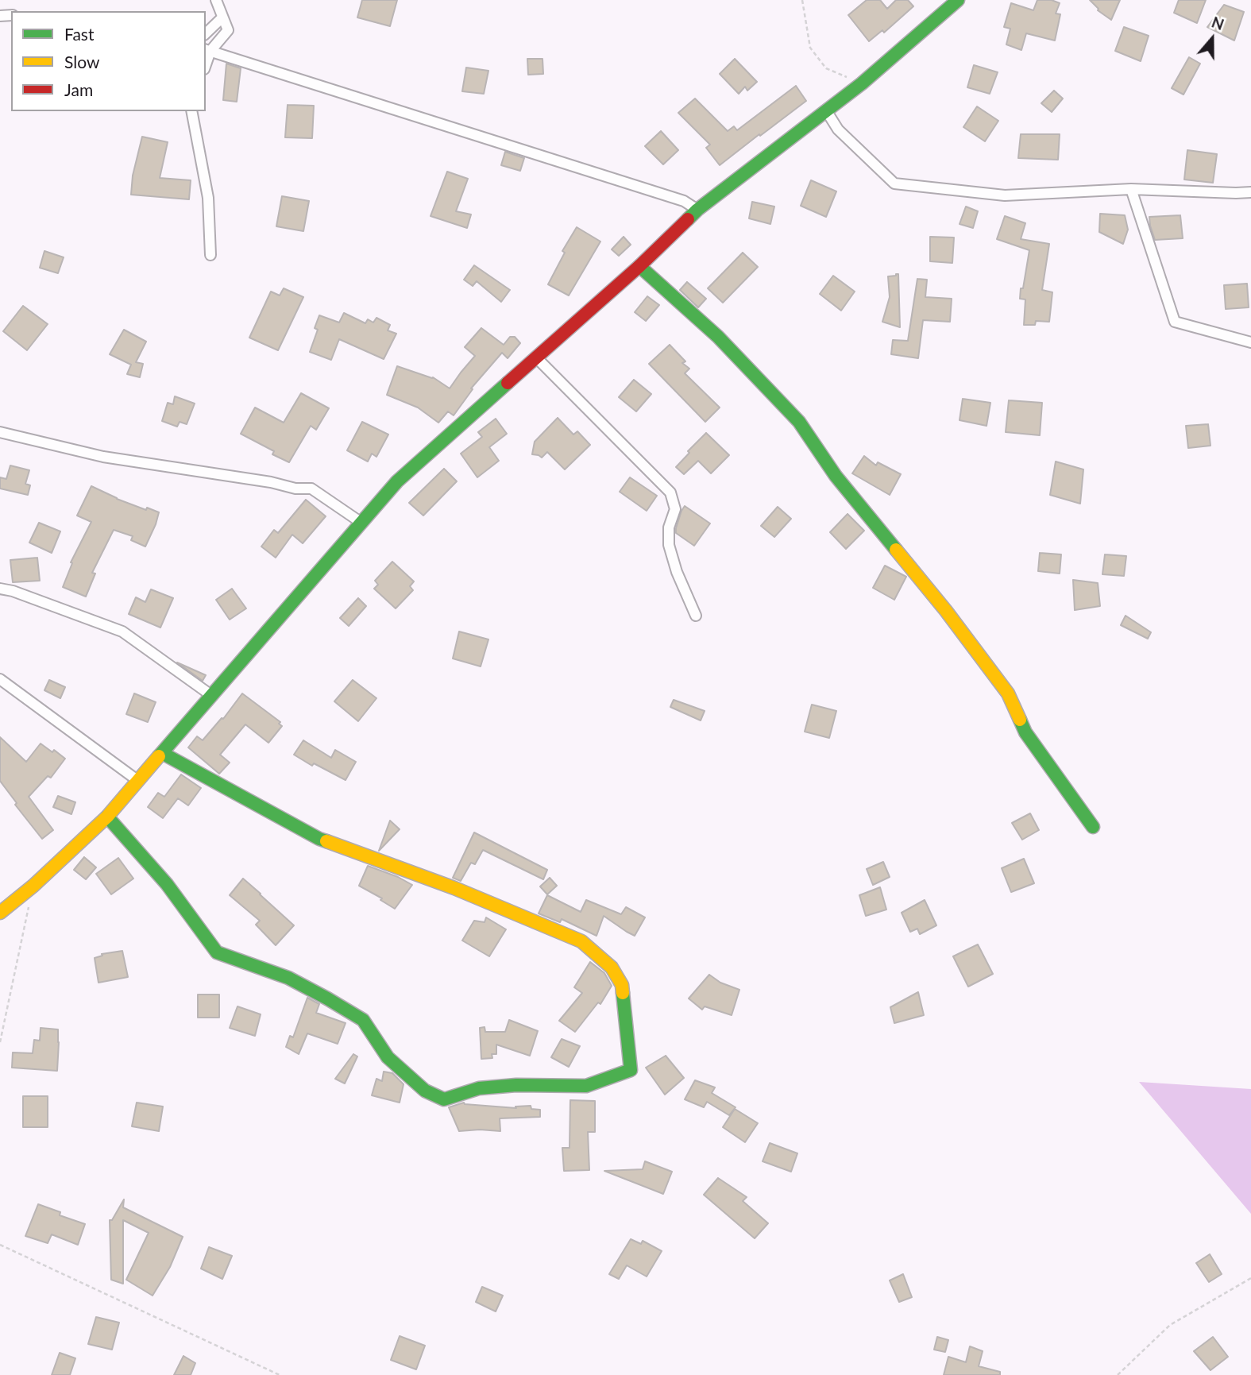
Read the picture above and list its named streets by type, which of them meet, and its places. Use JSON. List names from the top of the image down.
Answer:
{
  "legend": ["Fast", "Slow", "Jam"],
  "north": "top"
}
